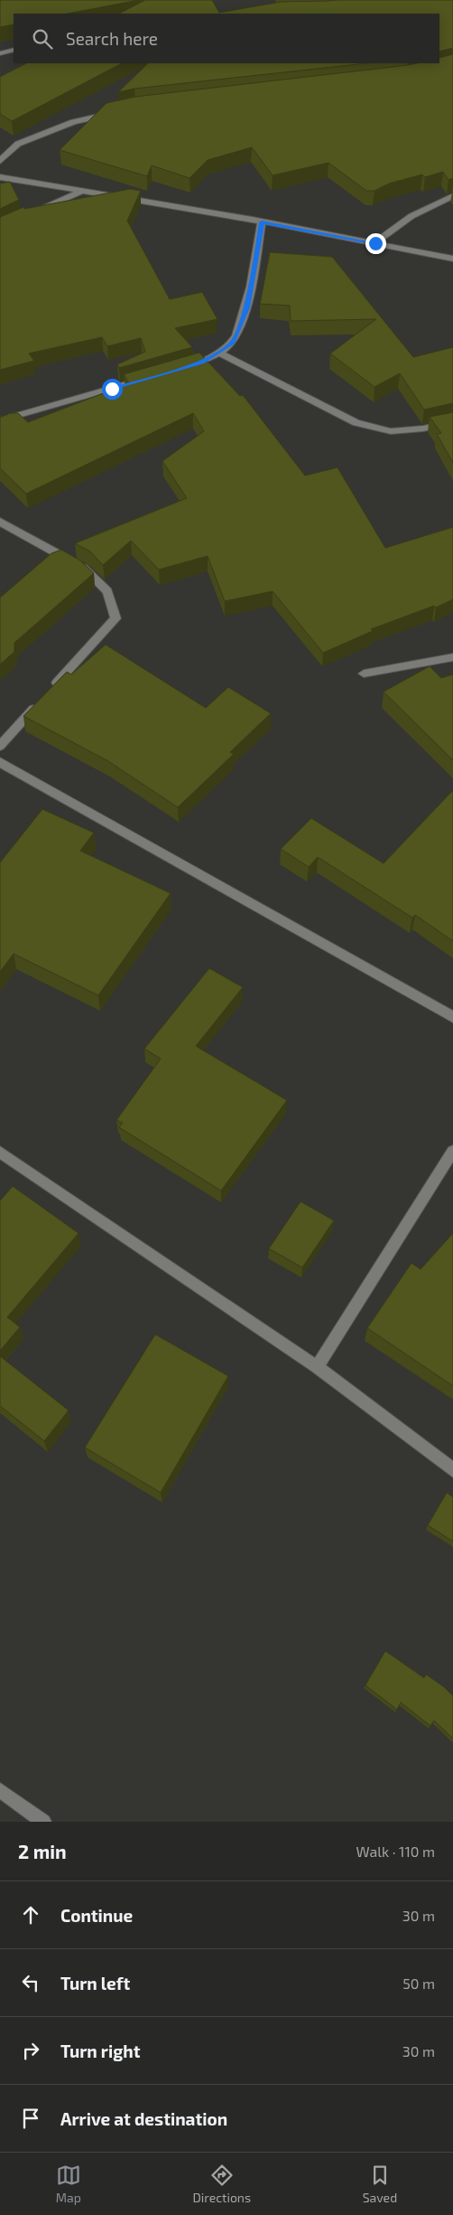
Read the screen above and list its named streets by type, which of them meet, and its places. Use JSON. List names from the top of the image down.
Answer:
{
  "page": {
    "search": "Search here",
    "heading": ["2 min", "Walk · 110 m"],
    "list": [
      ["Continue", "30 m"],
      ["Turn left", "50 m"],
      ["Turn right", "30 m"],
      "Arrive at destination"
    ],
    "nav": ["Map", "Directions", "Saved"]
  }
}
